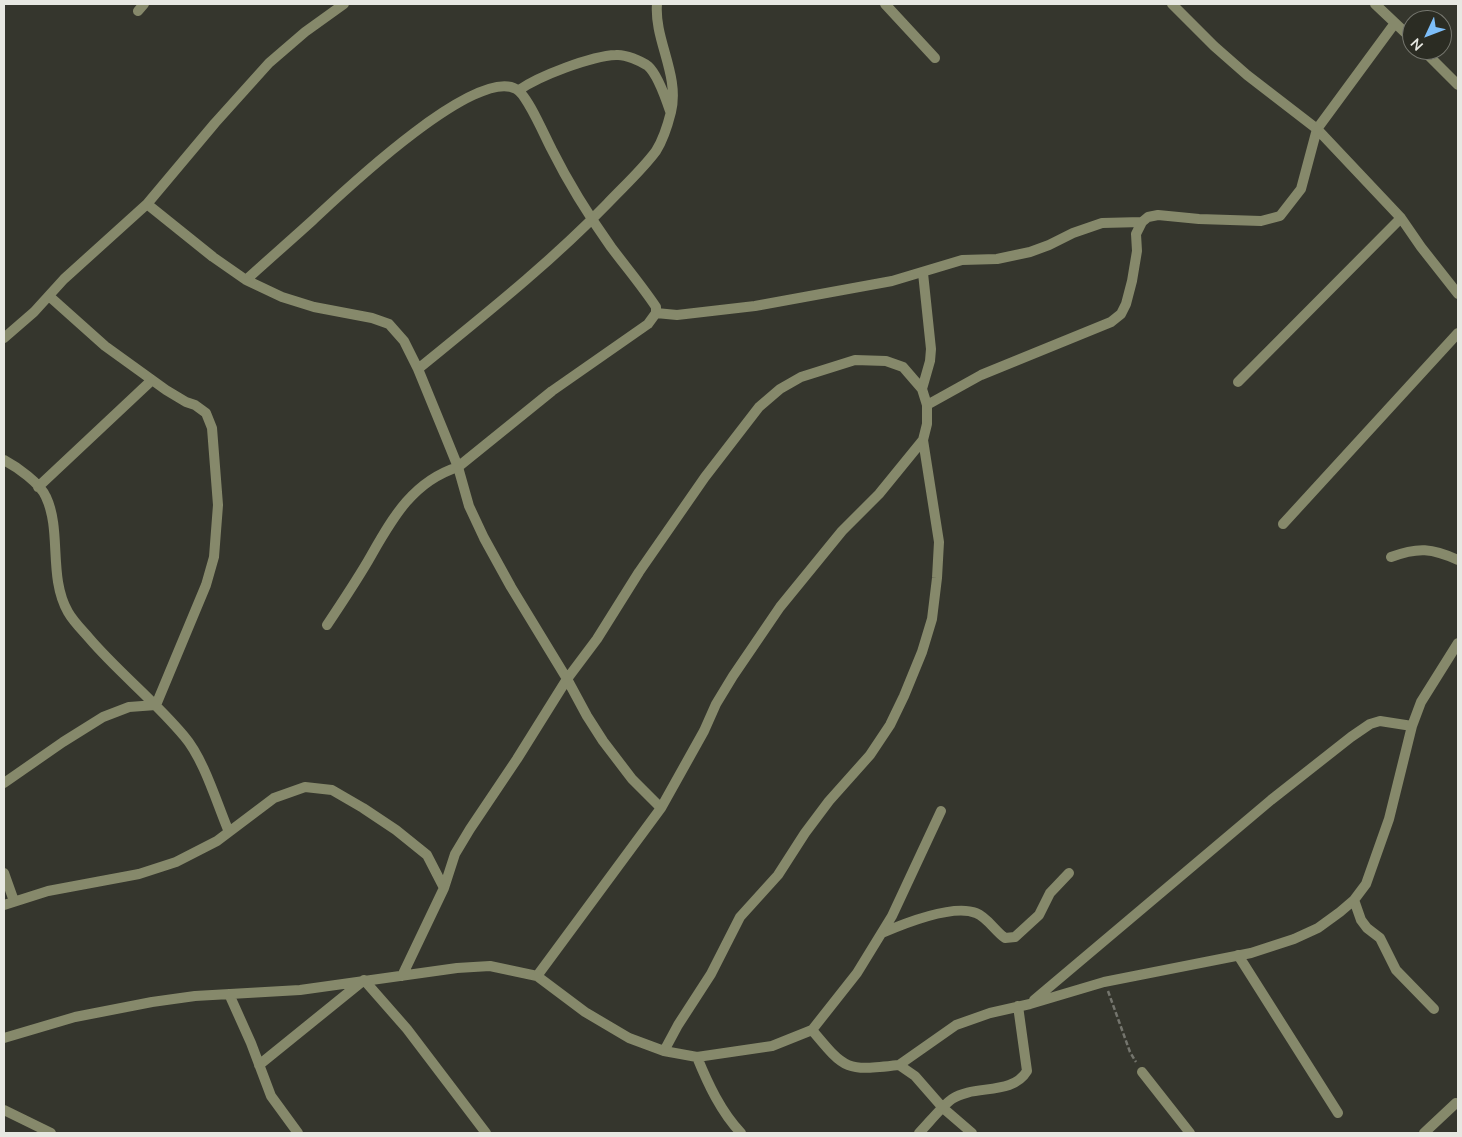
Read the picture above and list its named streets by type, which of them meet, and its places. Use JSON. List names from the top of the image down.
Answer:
{
  "north": "bottom left"
}
